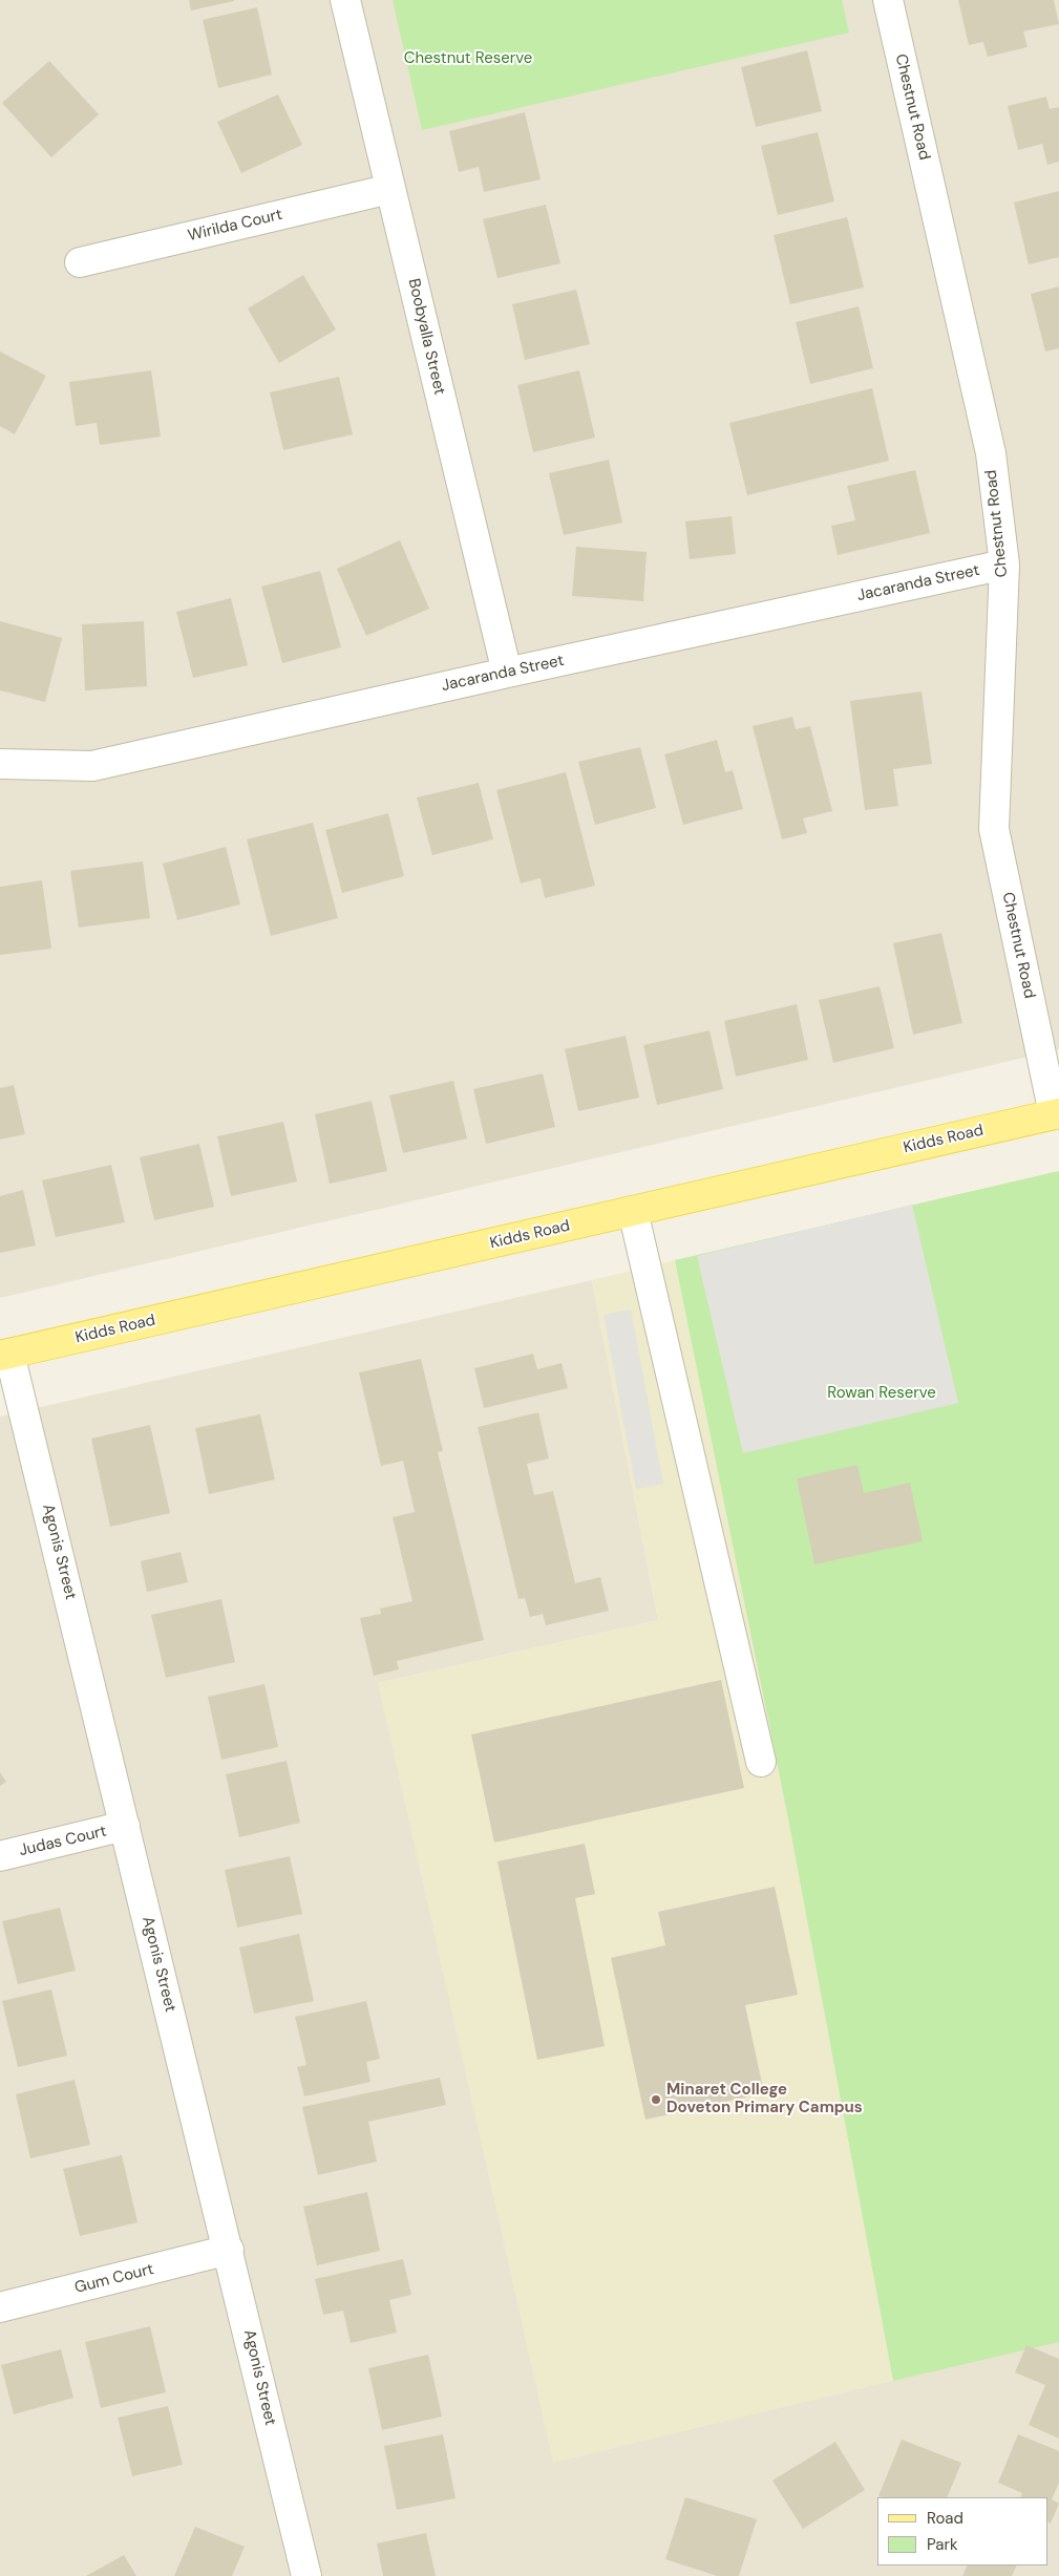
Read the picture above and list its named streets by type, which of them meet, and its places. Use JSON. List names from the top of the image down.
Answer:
{
  "streets": {
    "main road": ["Kidds Road"],
    "street": [
      "Chestnut Road",
      "Wirilda Court",
      "Boobyalla Street",
      "Jacaranda Street",
      "Agonis Street",
      "Judas Court",
      "Gum Court"
    ]
  },
  "crossings": [
    ["Chestnut Road", "Jacaranda Street"],
    ["Chestnut Road", "Kidds Road"],
    ["Wirilda Court", "Boobyalla Street"],
    ["Boobyalla Street", "Jacaranda Street"],
    ["Kidds Road", "Agonis Street"],
    ["Agonis Street", "Judas Court"],
    ["Agonis Street", "Gum Court"]
  ],
  "parks": ["Chestnut Reserve", "Rowan Reserve"],
  "places": ["Minaret College Doveton Primary Campus"],
  "legend": ["Road", "Park"]
}
